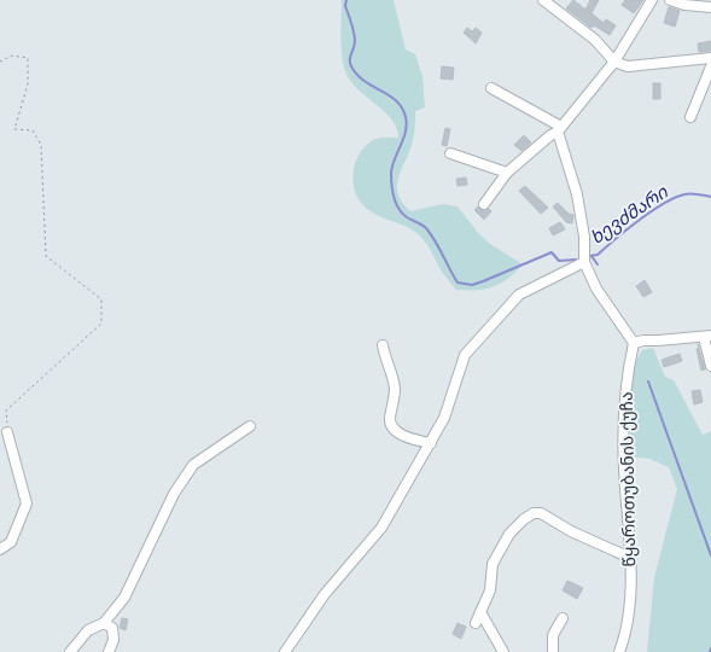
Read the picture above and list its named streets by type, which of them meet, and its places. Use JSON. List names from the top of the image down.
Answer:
{
  "streets": {
    "street": ["წყაროთუბანის ქუჩა"]
  },
  "water": ["ხევძმარი"]
}
